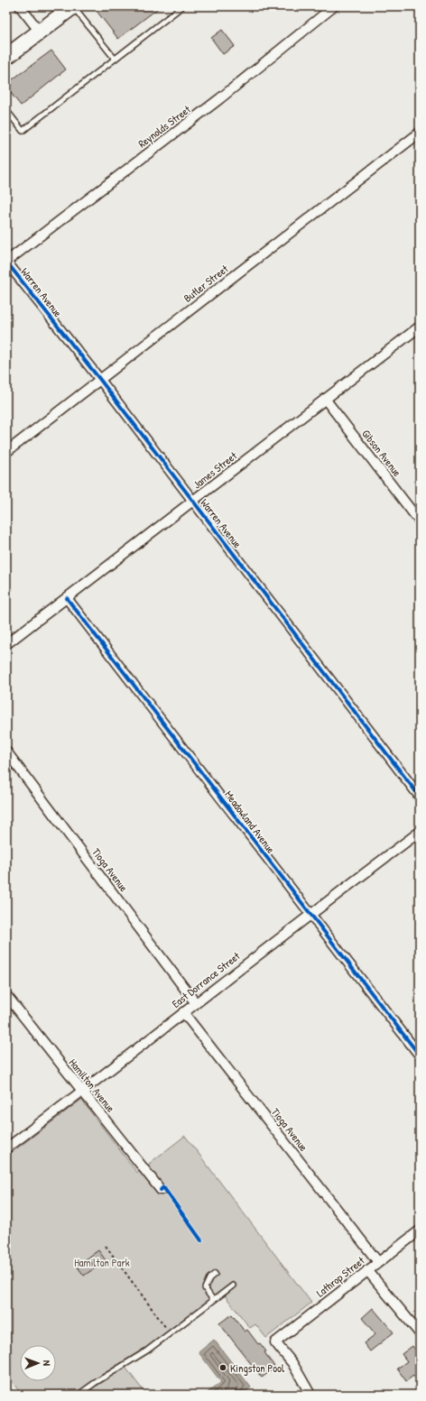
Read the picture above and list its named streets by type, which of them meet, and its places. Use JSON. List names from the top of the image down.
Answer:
{
  "streets": {
    "street": [
      "Reynolds Street",
      "Butler Street",
      "Warren Avenue",
      "Gibson Avenue",
      "James Street",
      "Meadowland Avenue",
      "Tioga Avenue",
      "East Dorrance Street",
      "Hamilton Avenue",
      "Lathrop Street"
    ]
  },
  "crossings": [
    ["Reynolds Street", "Warren Avenue"],
    ["Butler Street", "Warren Avenue"],
    ["Warren Avenue", "James Street"],
    ["Gibson Avenue", "James Street"],
    ["James Street", "Meadowland Avenue"],
    ["Meadowland Avenue", "East Dorrance Street"],
    ["Tioga Avenue", "East Dorrance Street"],
    ["Tioga Avenue", "Lathrop Street"],
    ["East Dorrance Street", "Hamilton Avenue"]
  ],
  "parks": ["Hamilton Park"],
  "places": ["Kingston Pool"],
  "north": "right"
}
